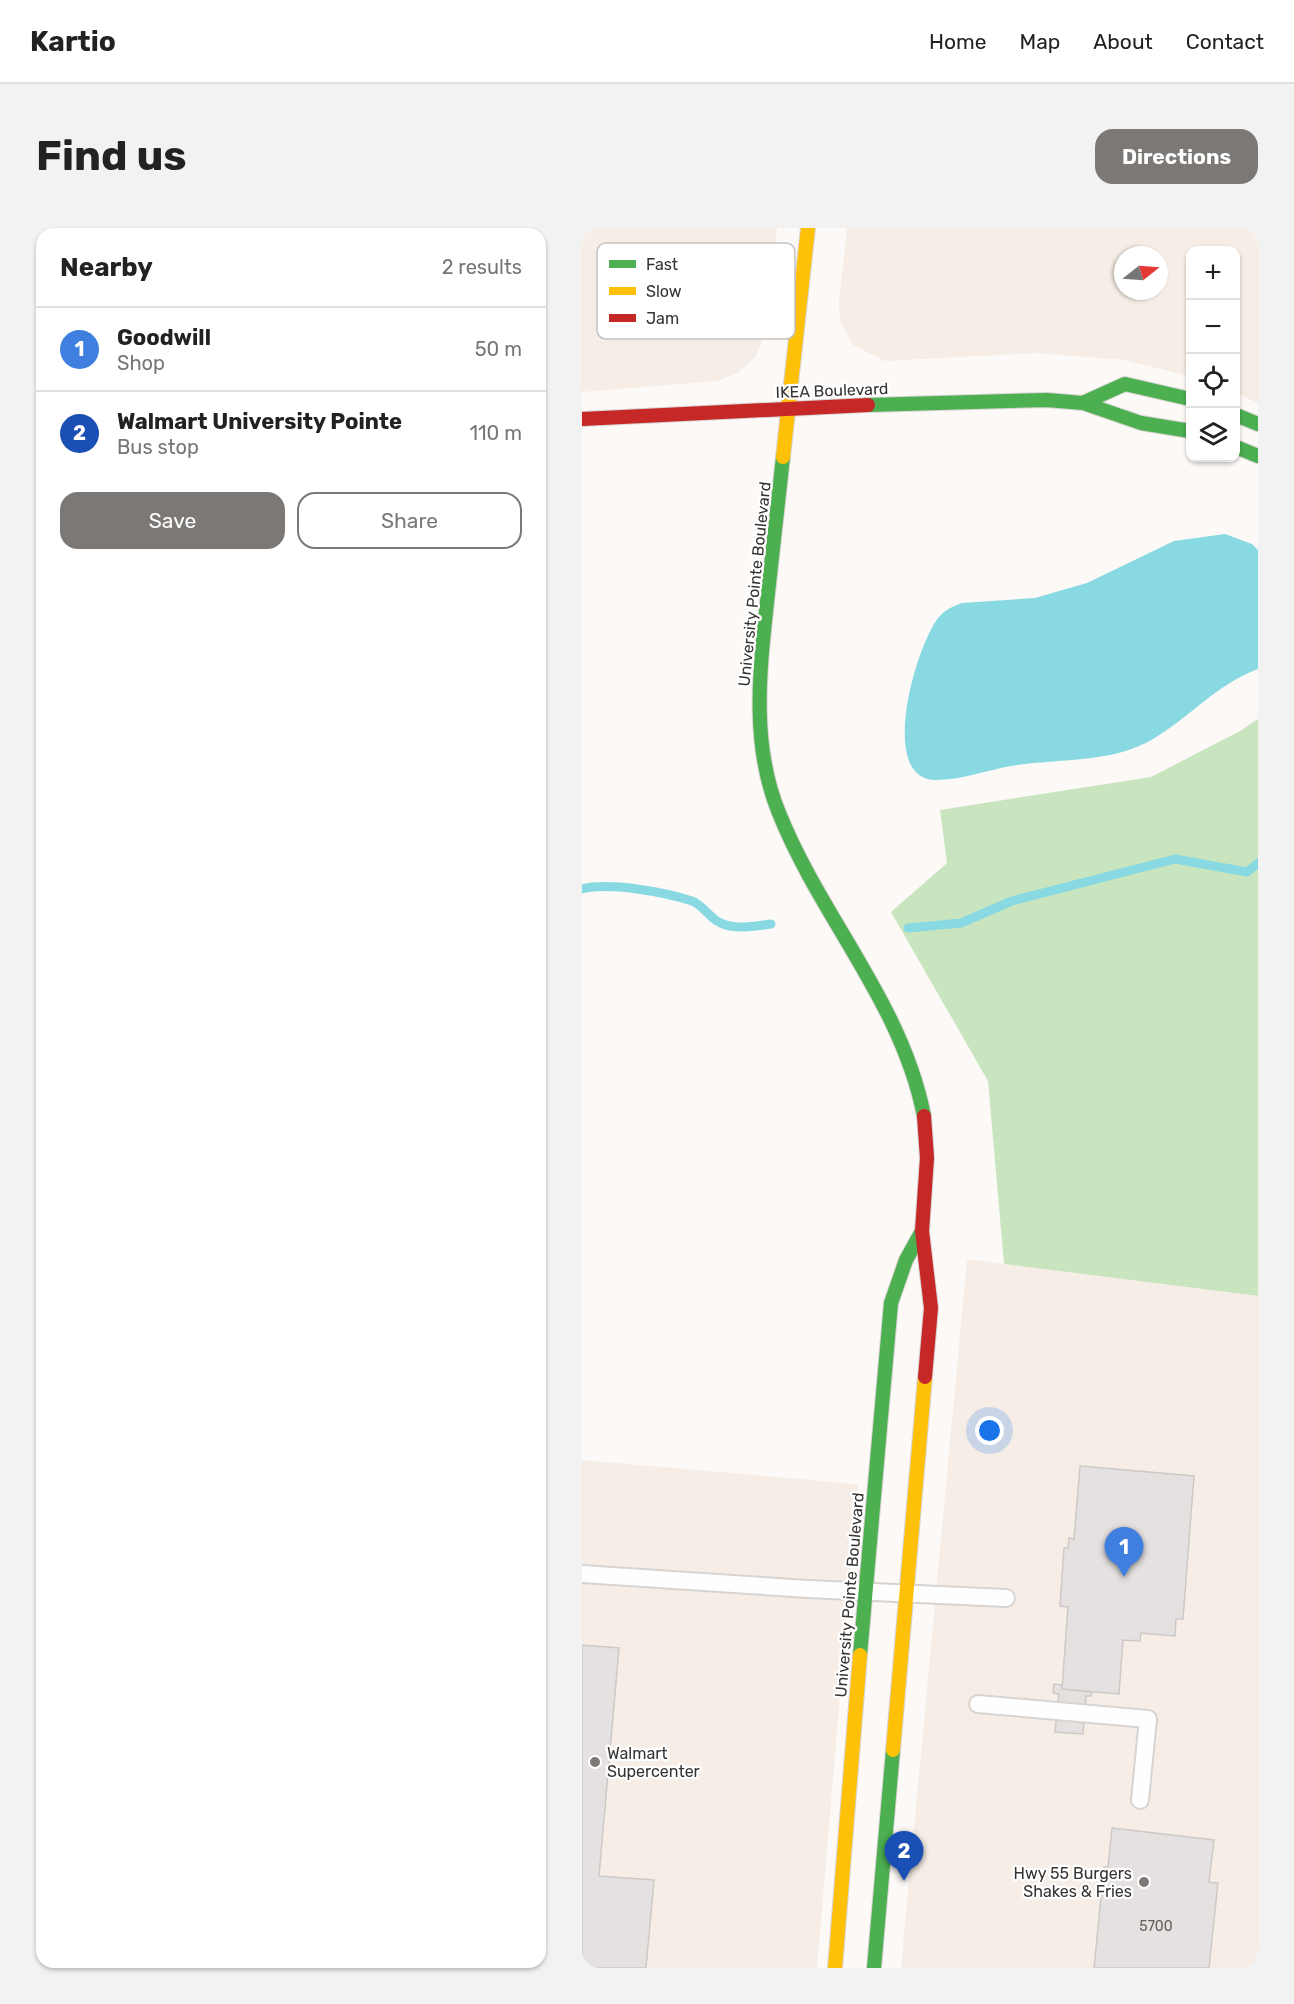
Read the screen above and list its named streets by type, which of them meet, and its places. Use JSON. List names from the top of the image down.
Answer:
{
  "streets": {
    "street": ["IKEA Boulevard", "University Pointe Boulevard"]
  },
  "crossings": [
    ["IKEA Boulevard", "University Pointe Boulevard"]
  ],
  "places": ["Walmart Supercenter", "Hwy 55 Burgers Shakes & Fries"],
  "house_numbers": ["5700"],
  "legend": ["Fast", "Slow", "Jam"],
  "north": "right",
  "page": {
    "header": "Kartio",
    "nav": [
      "Home",
      "Map",
      "About",
      "Contact"
    ],
    "buttons": [
      "Directions",
      ["Save", "Share"]
    ],
    "title": "Find us",
    "heading": ["Nearby", "2 results"],
    "map_buttons": ["+", "−"],
    "list": [
      {
        "mark": "1",
        "name": "Goodwill",
        "note": "Shop",
        "value": "50 m"
      },
      {
        "mark": "2",
        "name": "Walmart University Pointe",
        "note": "Bus stop",
        "value": "110 m"
      }
    ],
    "pins": ["1", "2"]
  }
}
